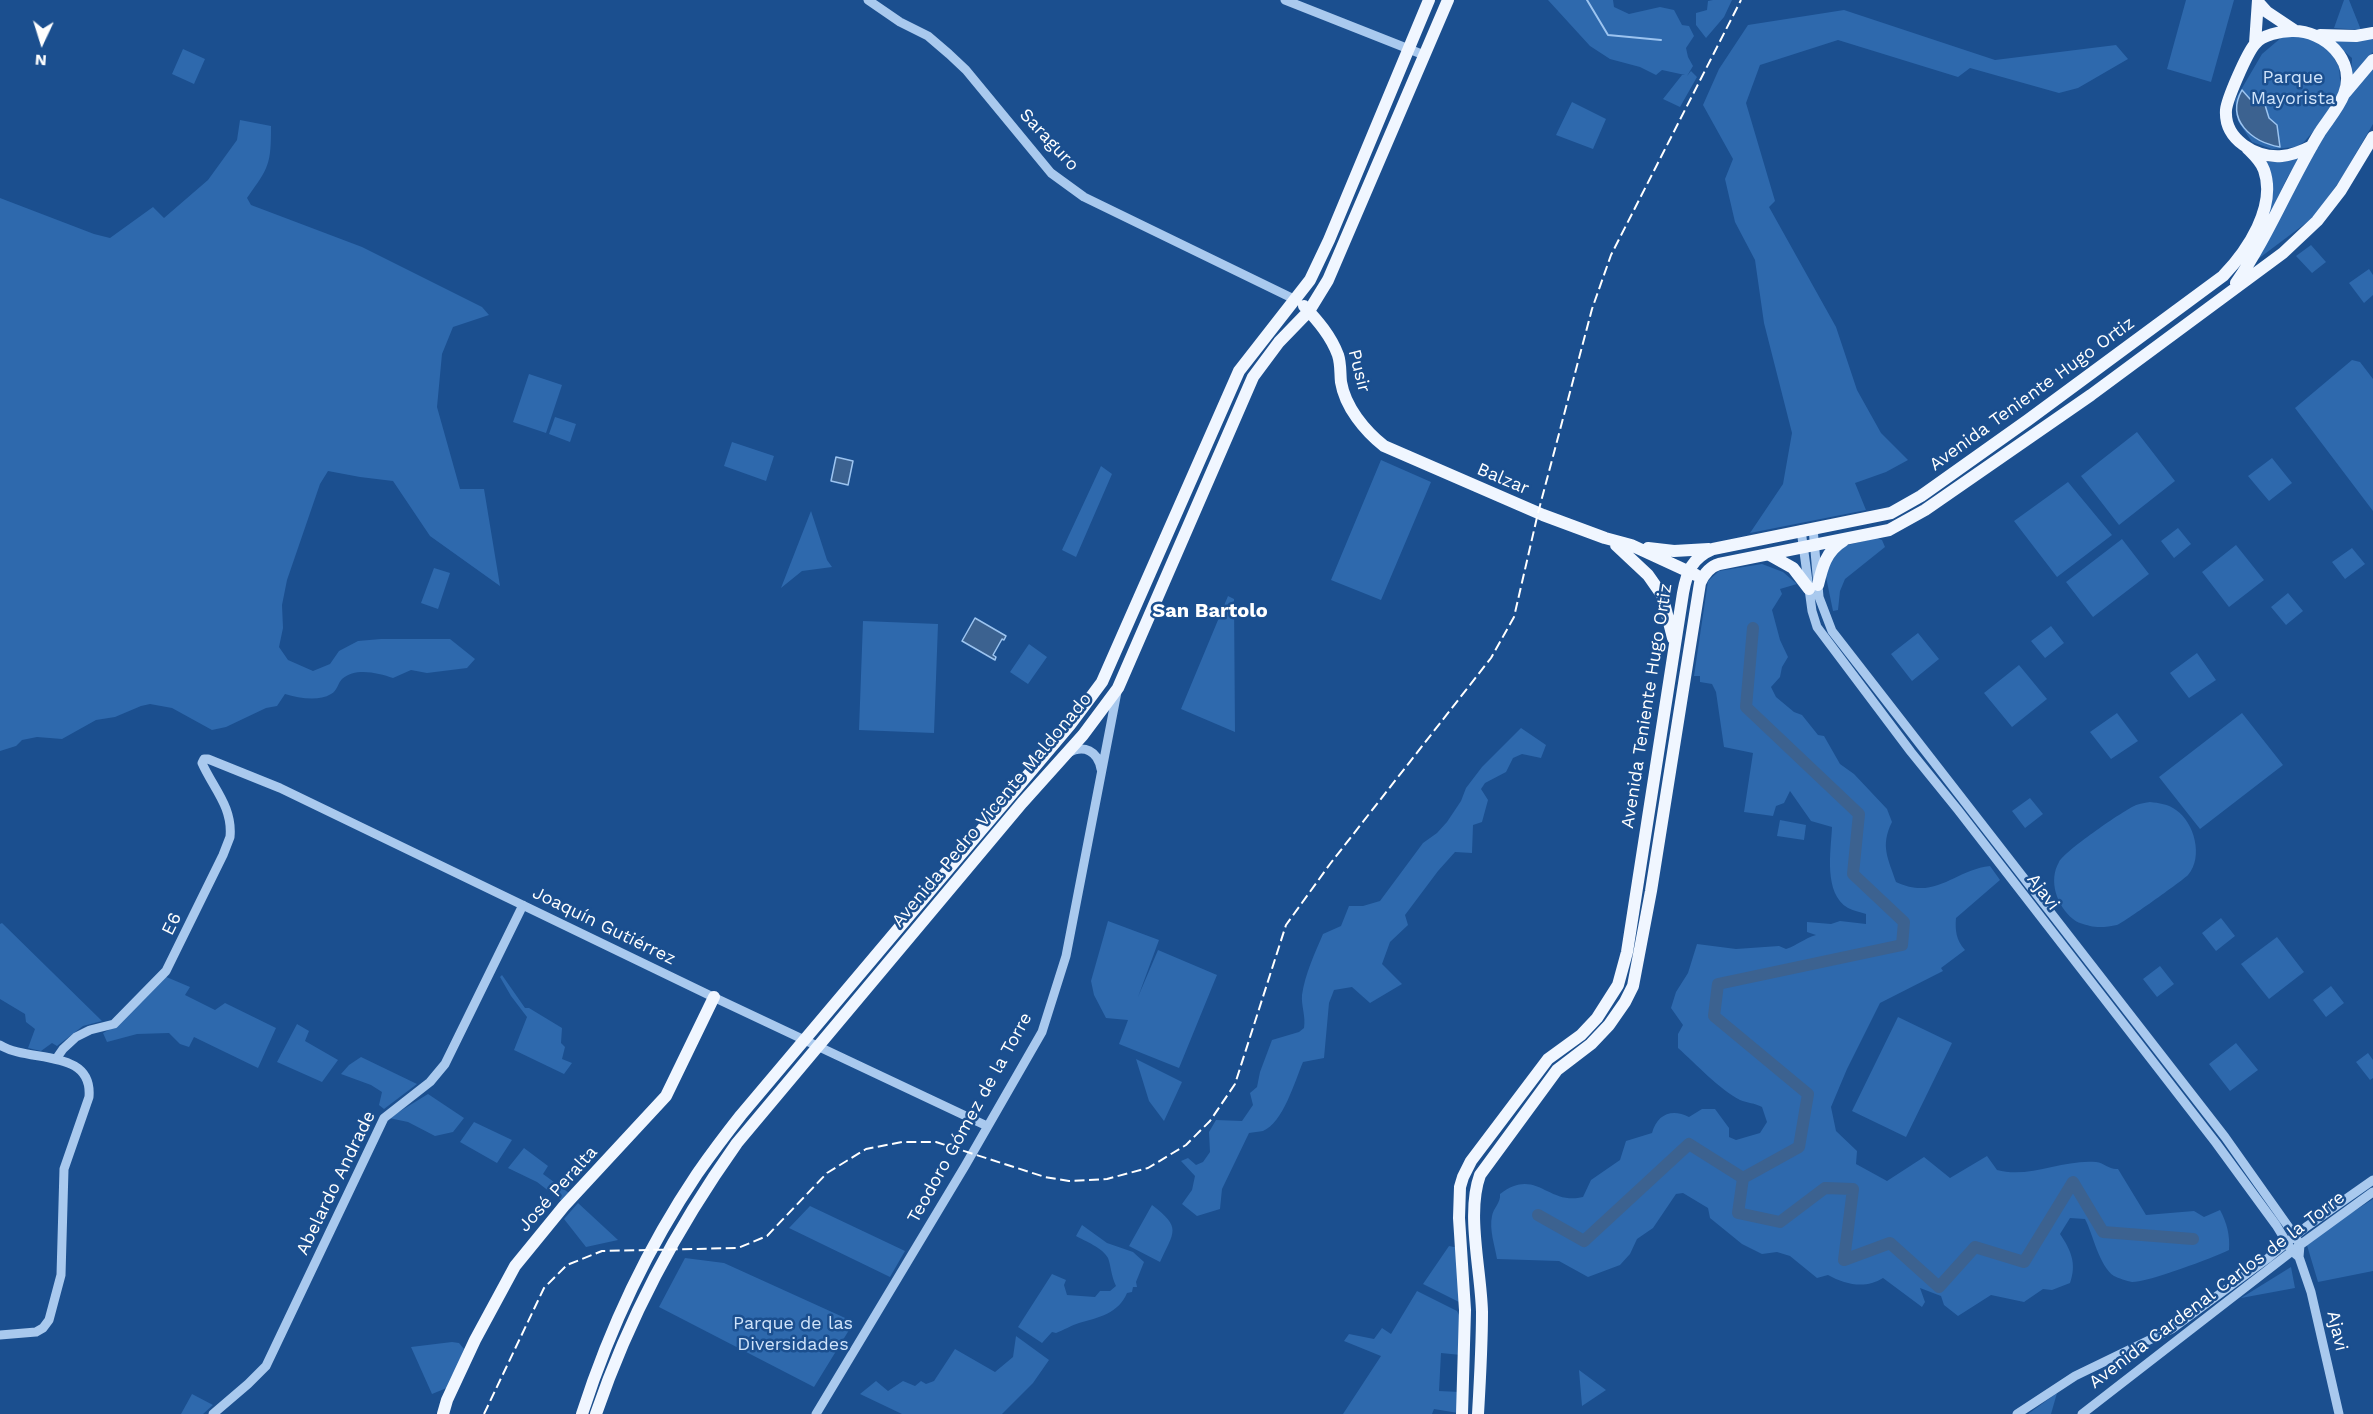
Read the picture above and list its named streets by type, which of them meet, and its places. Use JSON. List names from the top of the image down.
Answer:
{
  "streets": {
    "main road": [
      "Pusir",
      "Avenida Teniente Hugo Ortiz",
      "Balzar",
      "Avenida Pedro Vicente Maldonado",
      "José Peralta"
    ],
    "street": [
      "Saraguro",
      "Ajavi",
      "E6",
      "Joaquín Gutiérrez",
      "Teodoro Gómez de la Torre",
      "Abelardo Andrade",
      "Avenida Cardenal Carlos de la Torre"
    ]
  },
  "crossings": [
    ["Saraguro", "Pusir"],
    ["Saraguro", "Avenida Pedro Vicente Maldonado"],
    ["Pusir", "Balzar"],
    ["Pusir", "Avenida Pedro Vicente Maldonado"],
    ["Avenida Teniente Hugo Ortiz", "Balzar"],
    ["Avenida Teniente Hugo Ortiz", "Ajavi"],
    ["Avenida Pedro Vicente Maldonado", "Joaquín Gutiérrez"],
    ["Avenida Pedro Vicente Maldonado", "Teodoro Gómez de la Torre"],
    ["Ajavi", "Avenida Cardenal Carlos de la Torre"],
    ["E6", "Joaquín Gutiérrez"],
    ["Joaquín Gutiérrez", "Teodoro Gómez de la Torre"],
    ["Joaquín Gutiérrez", "Abelardo Andrade"],
    ["Joaquín Gutiérrez", "José Peralta"]
  ],
  "districts": ["San Bartolo"],
  "parks": ["Parque Mayorista", "Parque de las Diversidades"],
  "north": "bottom"
}
